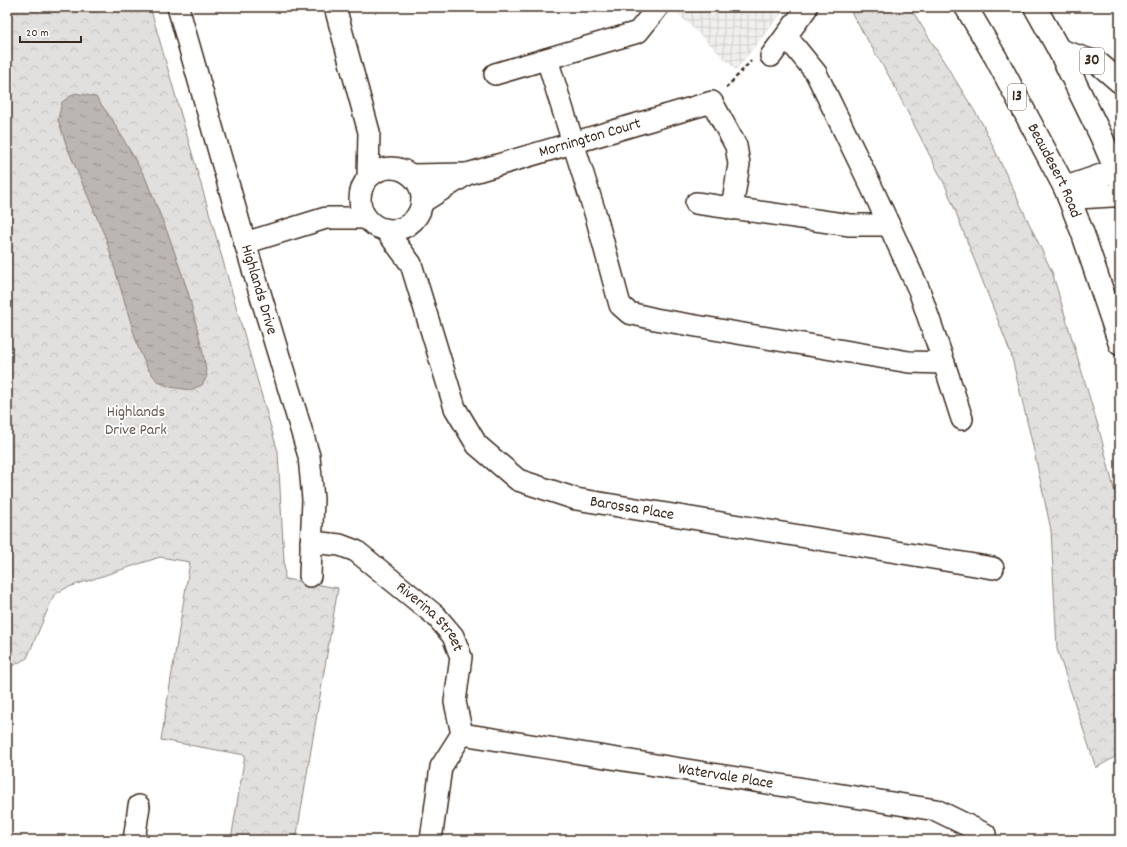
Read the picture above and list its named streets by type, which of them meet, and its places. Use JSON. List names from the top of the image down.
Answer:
{
  "streets": {
    "main road": ["30", "13", "Beaudesert Road"],
    "street": [
      "Mornington Court",
      "Highlands Drive",
      "Barossa Place",
      "Riverina Street",
      "Watervale Place"
    ]
  },
  "crossings": [
    ["Mornington Court", "Barossa Place"],
    ["Highlands Drive", "Riverina Street"],
    ["Riverina Street", "Watervale Place"]
  ],
  "parks": ["Highlands Drive Park"],
  "scale_bar": "20 m"
}
